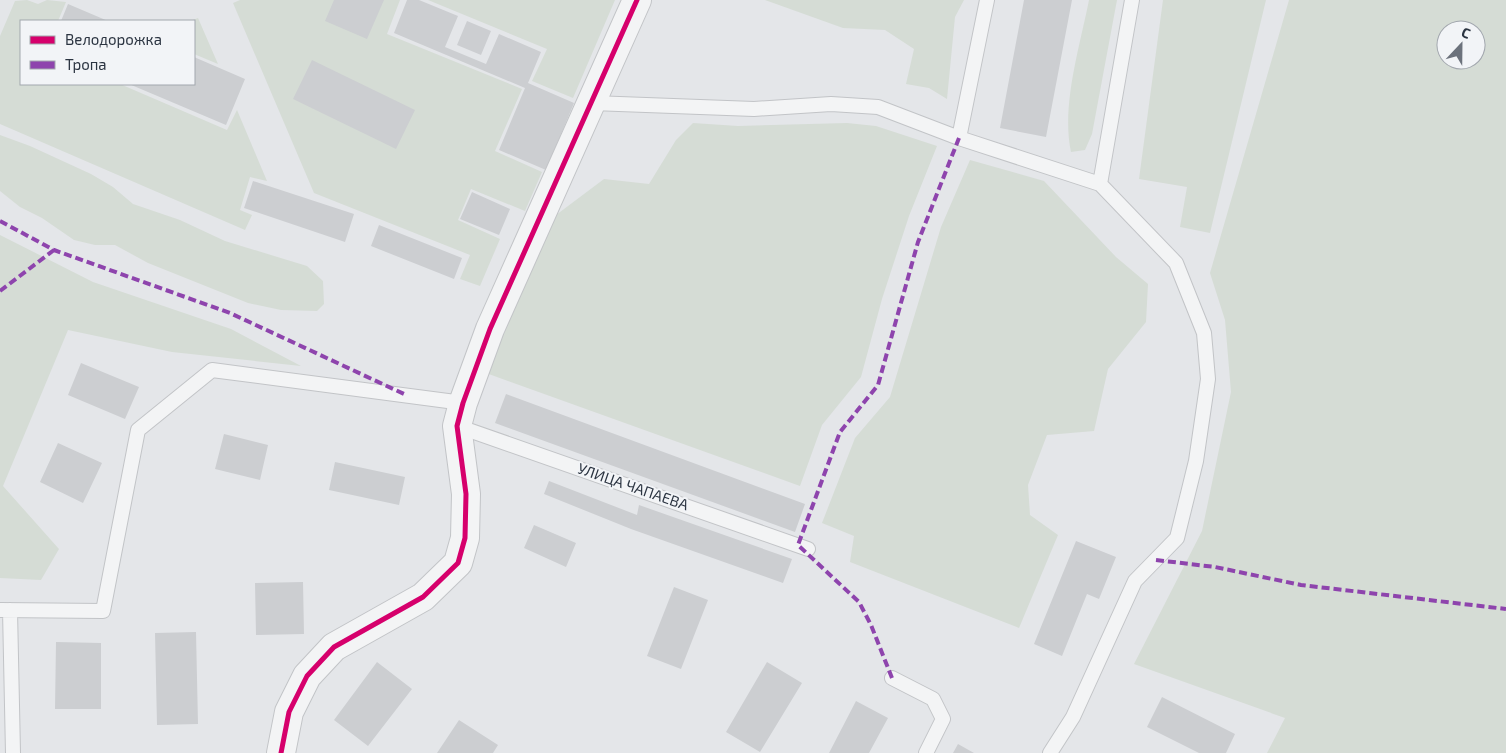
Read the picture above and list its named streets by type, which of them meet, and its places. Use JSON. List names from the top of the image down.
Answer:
{
  "streets": {
    "lane": ["УЛИЦА ЧАПАЕВА"]
  },
  "legend": ["Велодорожка", "Тропа"],
  "north": "top"
}
